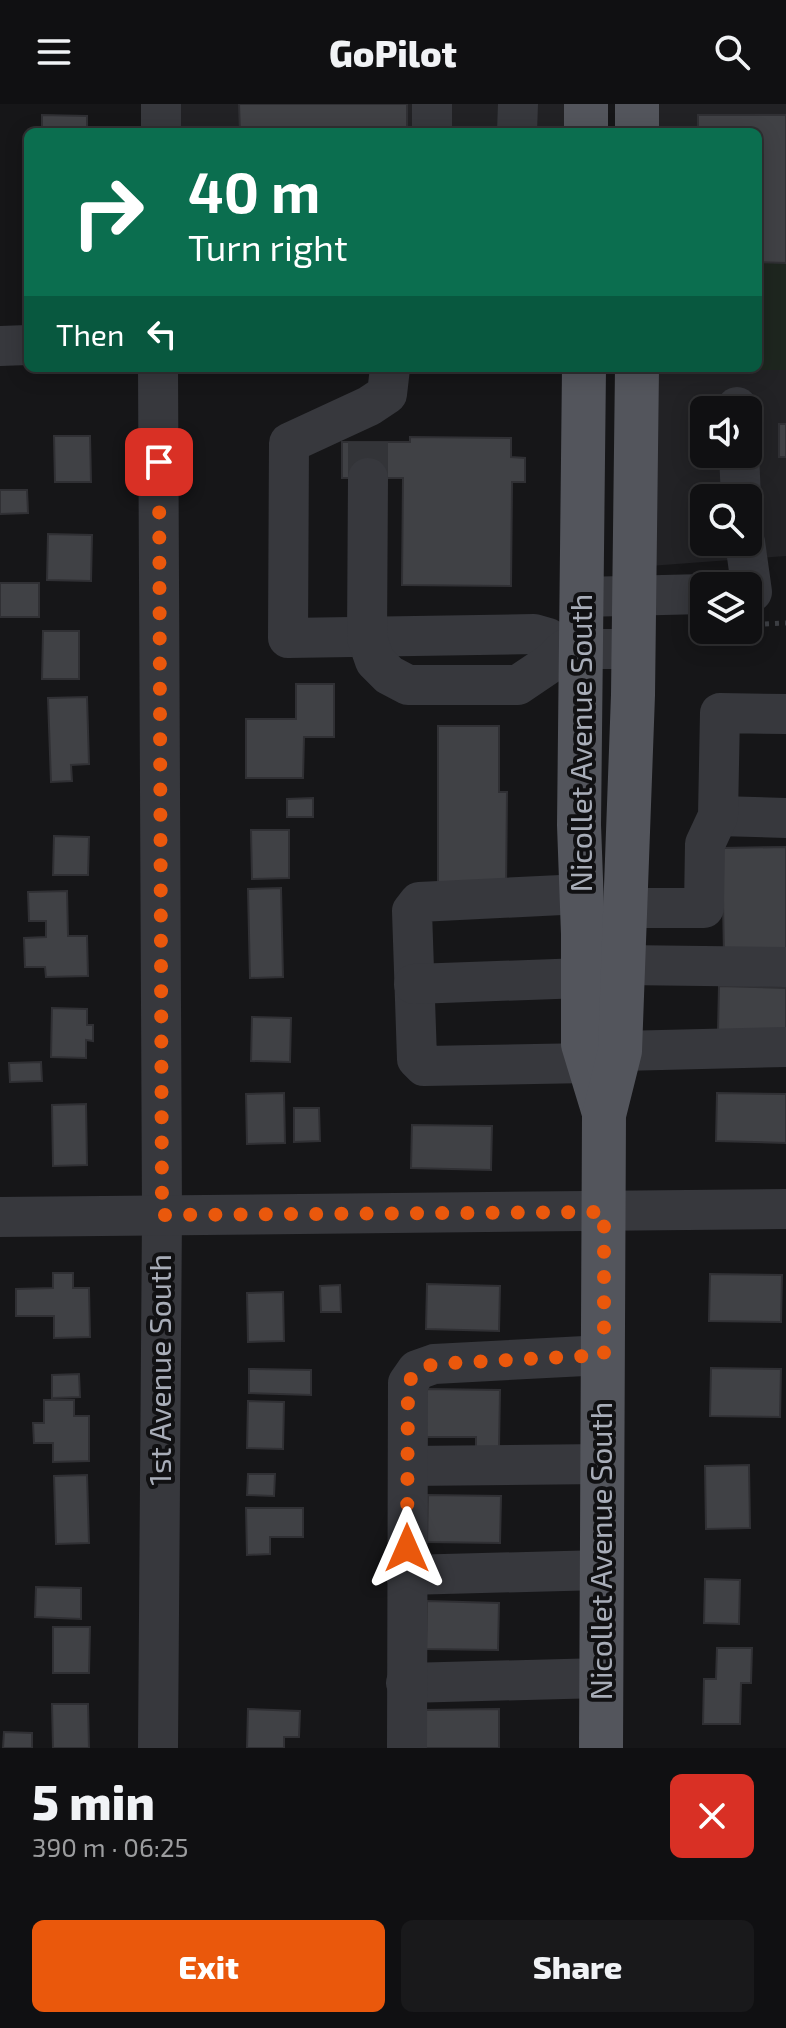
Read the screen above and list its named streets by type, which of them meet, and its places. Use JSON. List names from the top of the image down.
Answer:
{
  "streets": {
    "main road": ["Nicollet Avenue South"],
    "street": ["1st Avenue South"]
  },
  "page": {
    "header": "GoPilot",
    "turn": ["40 m", "Turn right"],
    "then": "Then",
    "heading": ["5 min", "390 m · 06:25"],
    "buttons": ["Exit", "Share"]
  }
}
